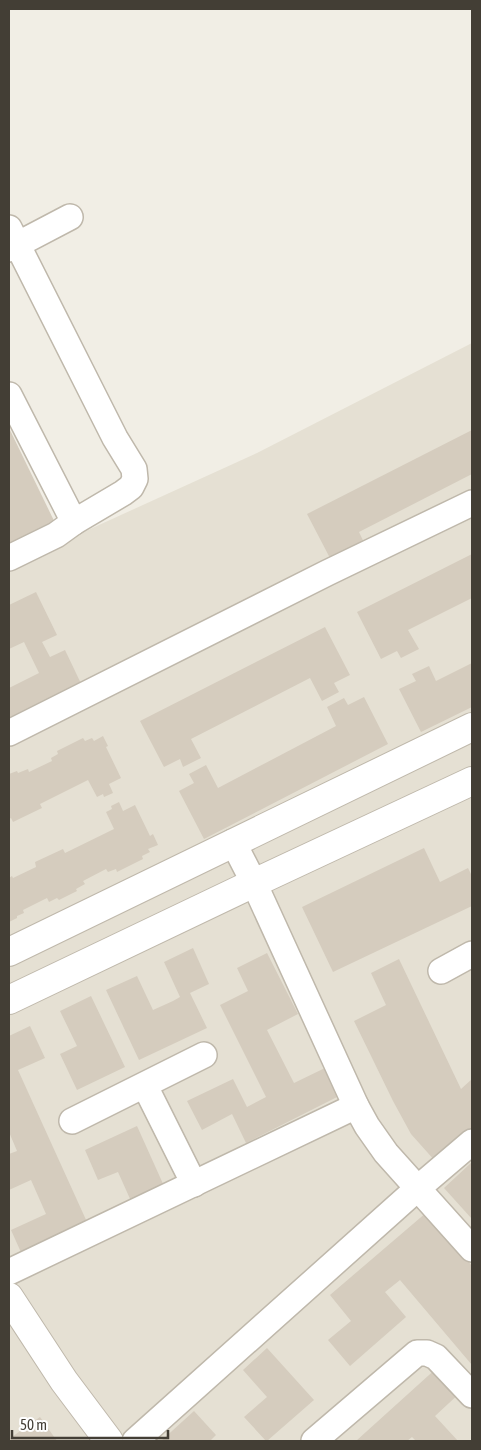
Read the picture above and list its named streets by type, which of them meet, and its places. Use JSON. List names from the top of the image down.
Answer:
{
  "scale_bar": "50 m"
}
